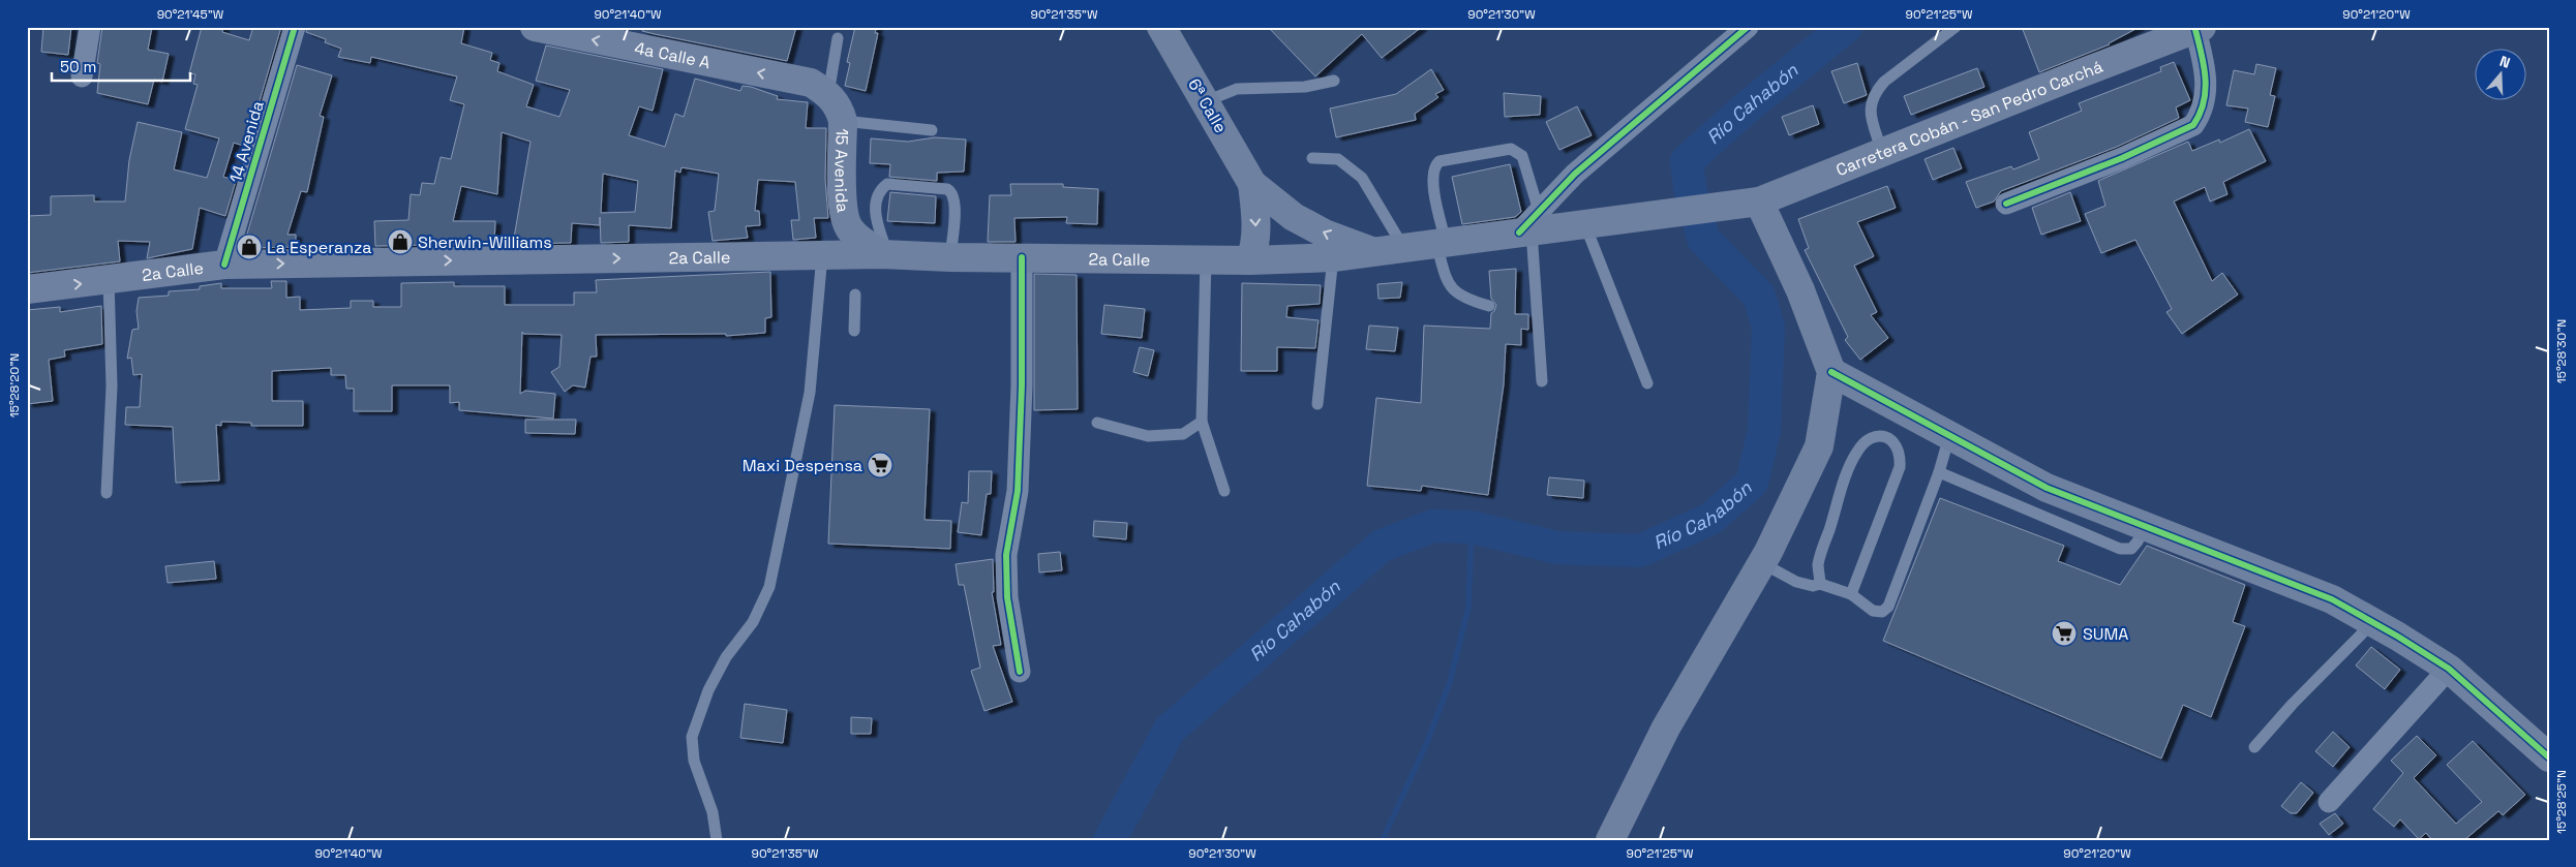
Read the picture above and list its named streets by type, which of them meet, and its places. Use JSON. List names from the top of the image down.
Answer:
{
  "streets": {
    "main road": [
      "4a Calle A",
      "6ª Calle",
      "Carretera Cobán - San Pedro Carchá",
      "15 Avenida",
      "2a Calle"
    ],
    "street": ["14 Avenida"]
  },
  "crossings": [
    ["4a Calle A", "15 Avenida"],
    ["6ª Calle", "2a Calle"],
    ["Carretera Cobán - San Pedro Carchá", "2a Calle"],
    ["14 Avenida", "2a Calle"],
    ["15 Avenida", "2a Calle"]
  ],
  "one_way": ["4a Calle A", "2a Calle"],
  "water": ["Río Cahabón"],
  "places": {
    "shop": ["Sherwin-Williams", "La Esperanza"],
    "supermarket": ["Maxi Despensa", "SUMA"]
  },
  "scale_bar": "50 m",
  "north": "top",
  "coordinates": [
    "90°21'45\"W",
    "90°21'40\"W",
    "90°21'35\"W",
    "90°21'30\"W",
    "90°21'25\"W",
    "90°21'20\"W",
    "15°28'30\"N",
    "15°28'20\"N",
    "15°28'25\"N"
  ]
}
